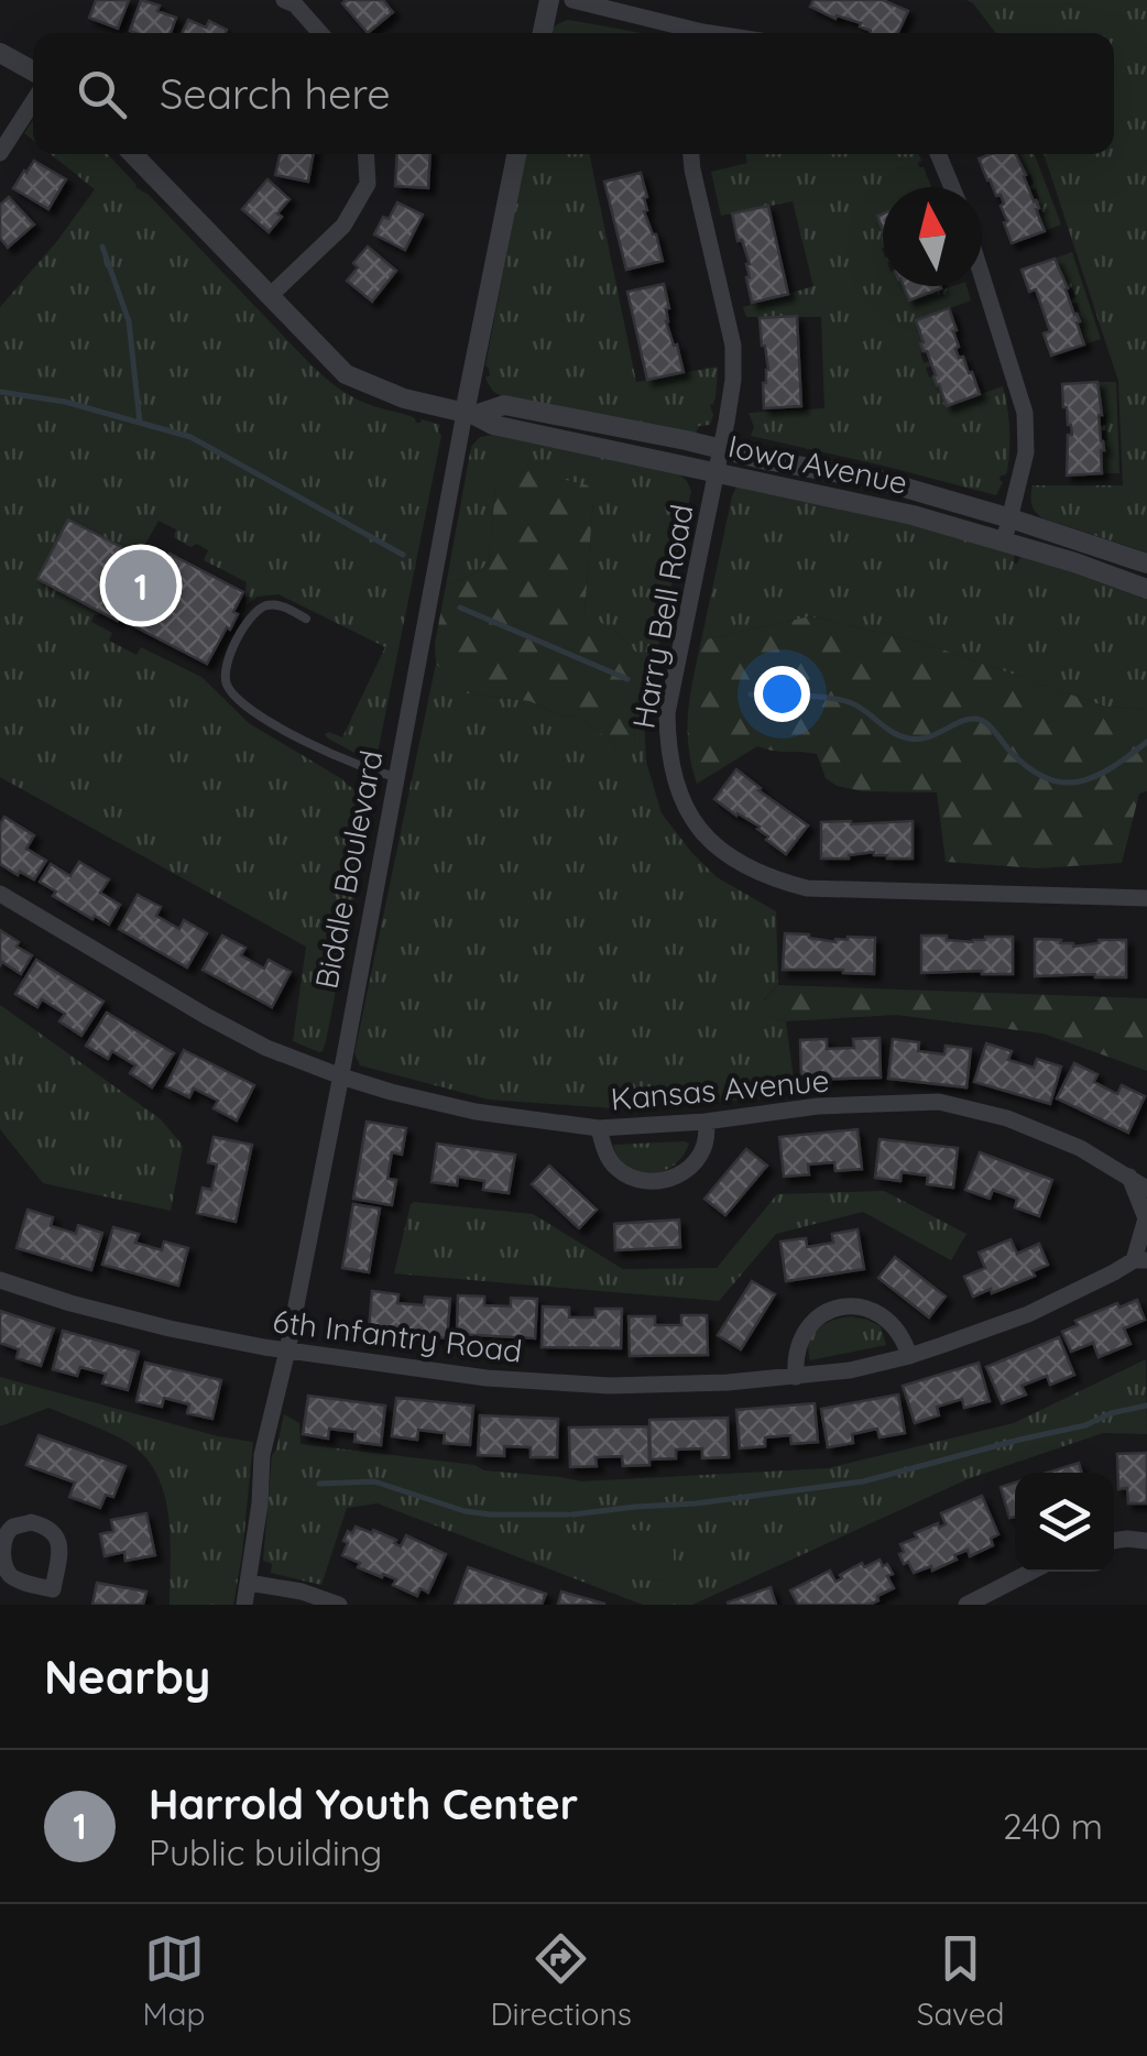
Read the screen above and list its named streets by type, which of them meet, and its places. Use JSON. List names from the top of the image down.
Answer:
{
  "streets": {
    "street": [
      "Iowa Avenue",
      "Harry Bell Road",
      "Biddle Boulevard",
      "Kansas Avenue",
      "6th Infantry Road"
    ]
  },
  "crossings": [
    ["Iowa Avenue", "Harry Bell Road"],
    ["Iowa Avenue", "Biddle Boulevard"],
    ["Biddle Boulevard", "Kansas Avenue"],
    ["Biddle Boulevard", "6th Infantry Road"],
    ["Kansas Avenue", "6th Infantry Road"]
  ],
  "north": "top",
  "page": {
    "search": "Search here",
    "pins": "1",
    "heading": "Nearby",
    "list": [
      {
        "mark": "1",
        "name": "Harrold Youth Center",
        "note": "Public building",
        "value": "240 m"
      }
    ],
    "nav": ["Map", "Directions", "Saved"]
  }
}
